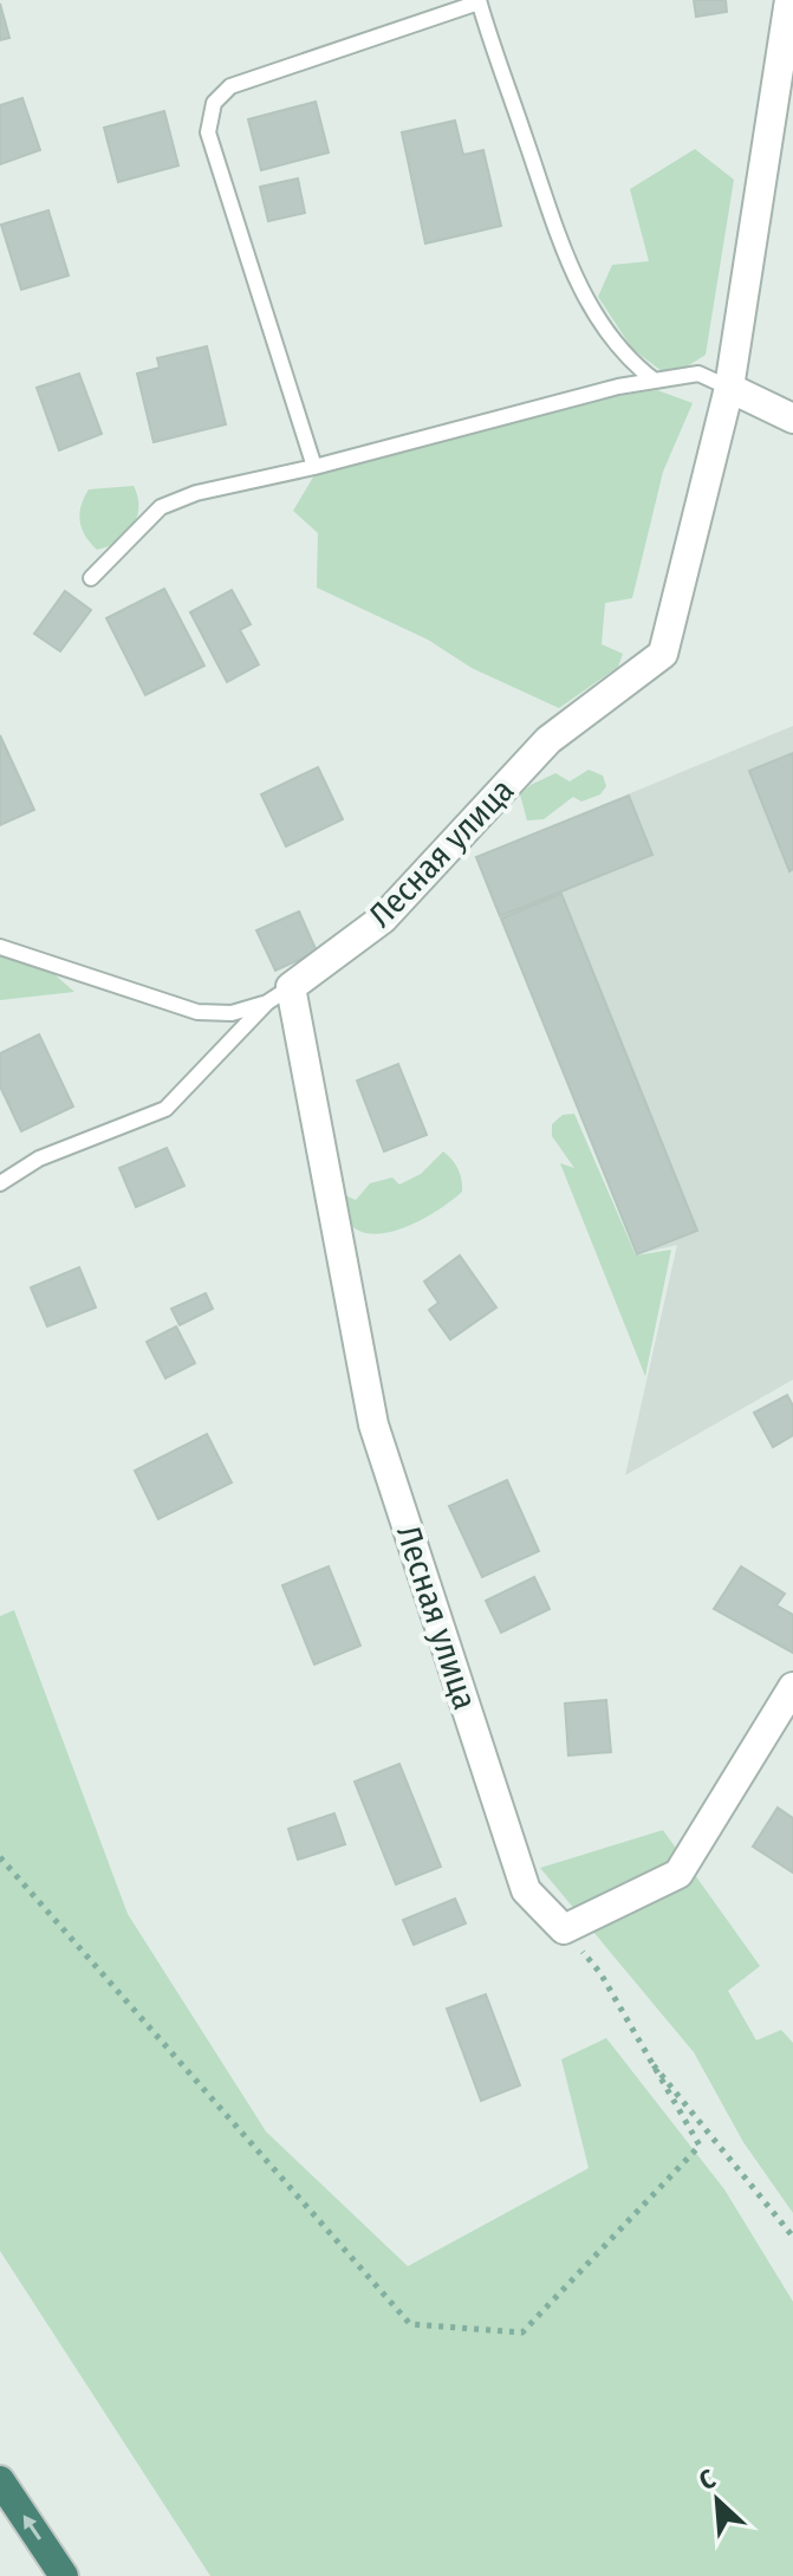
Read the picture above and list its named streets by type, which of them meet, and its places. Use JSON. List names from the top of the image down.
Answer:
{
  "streets": {
    "street": ["Лесная улица"]
  },
  "north": "top left"
}
